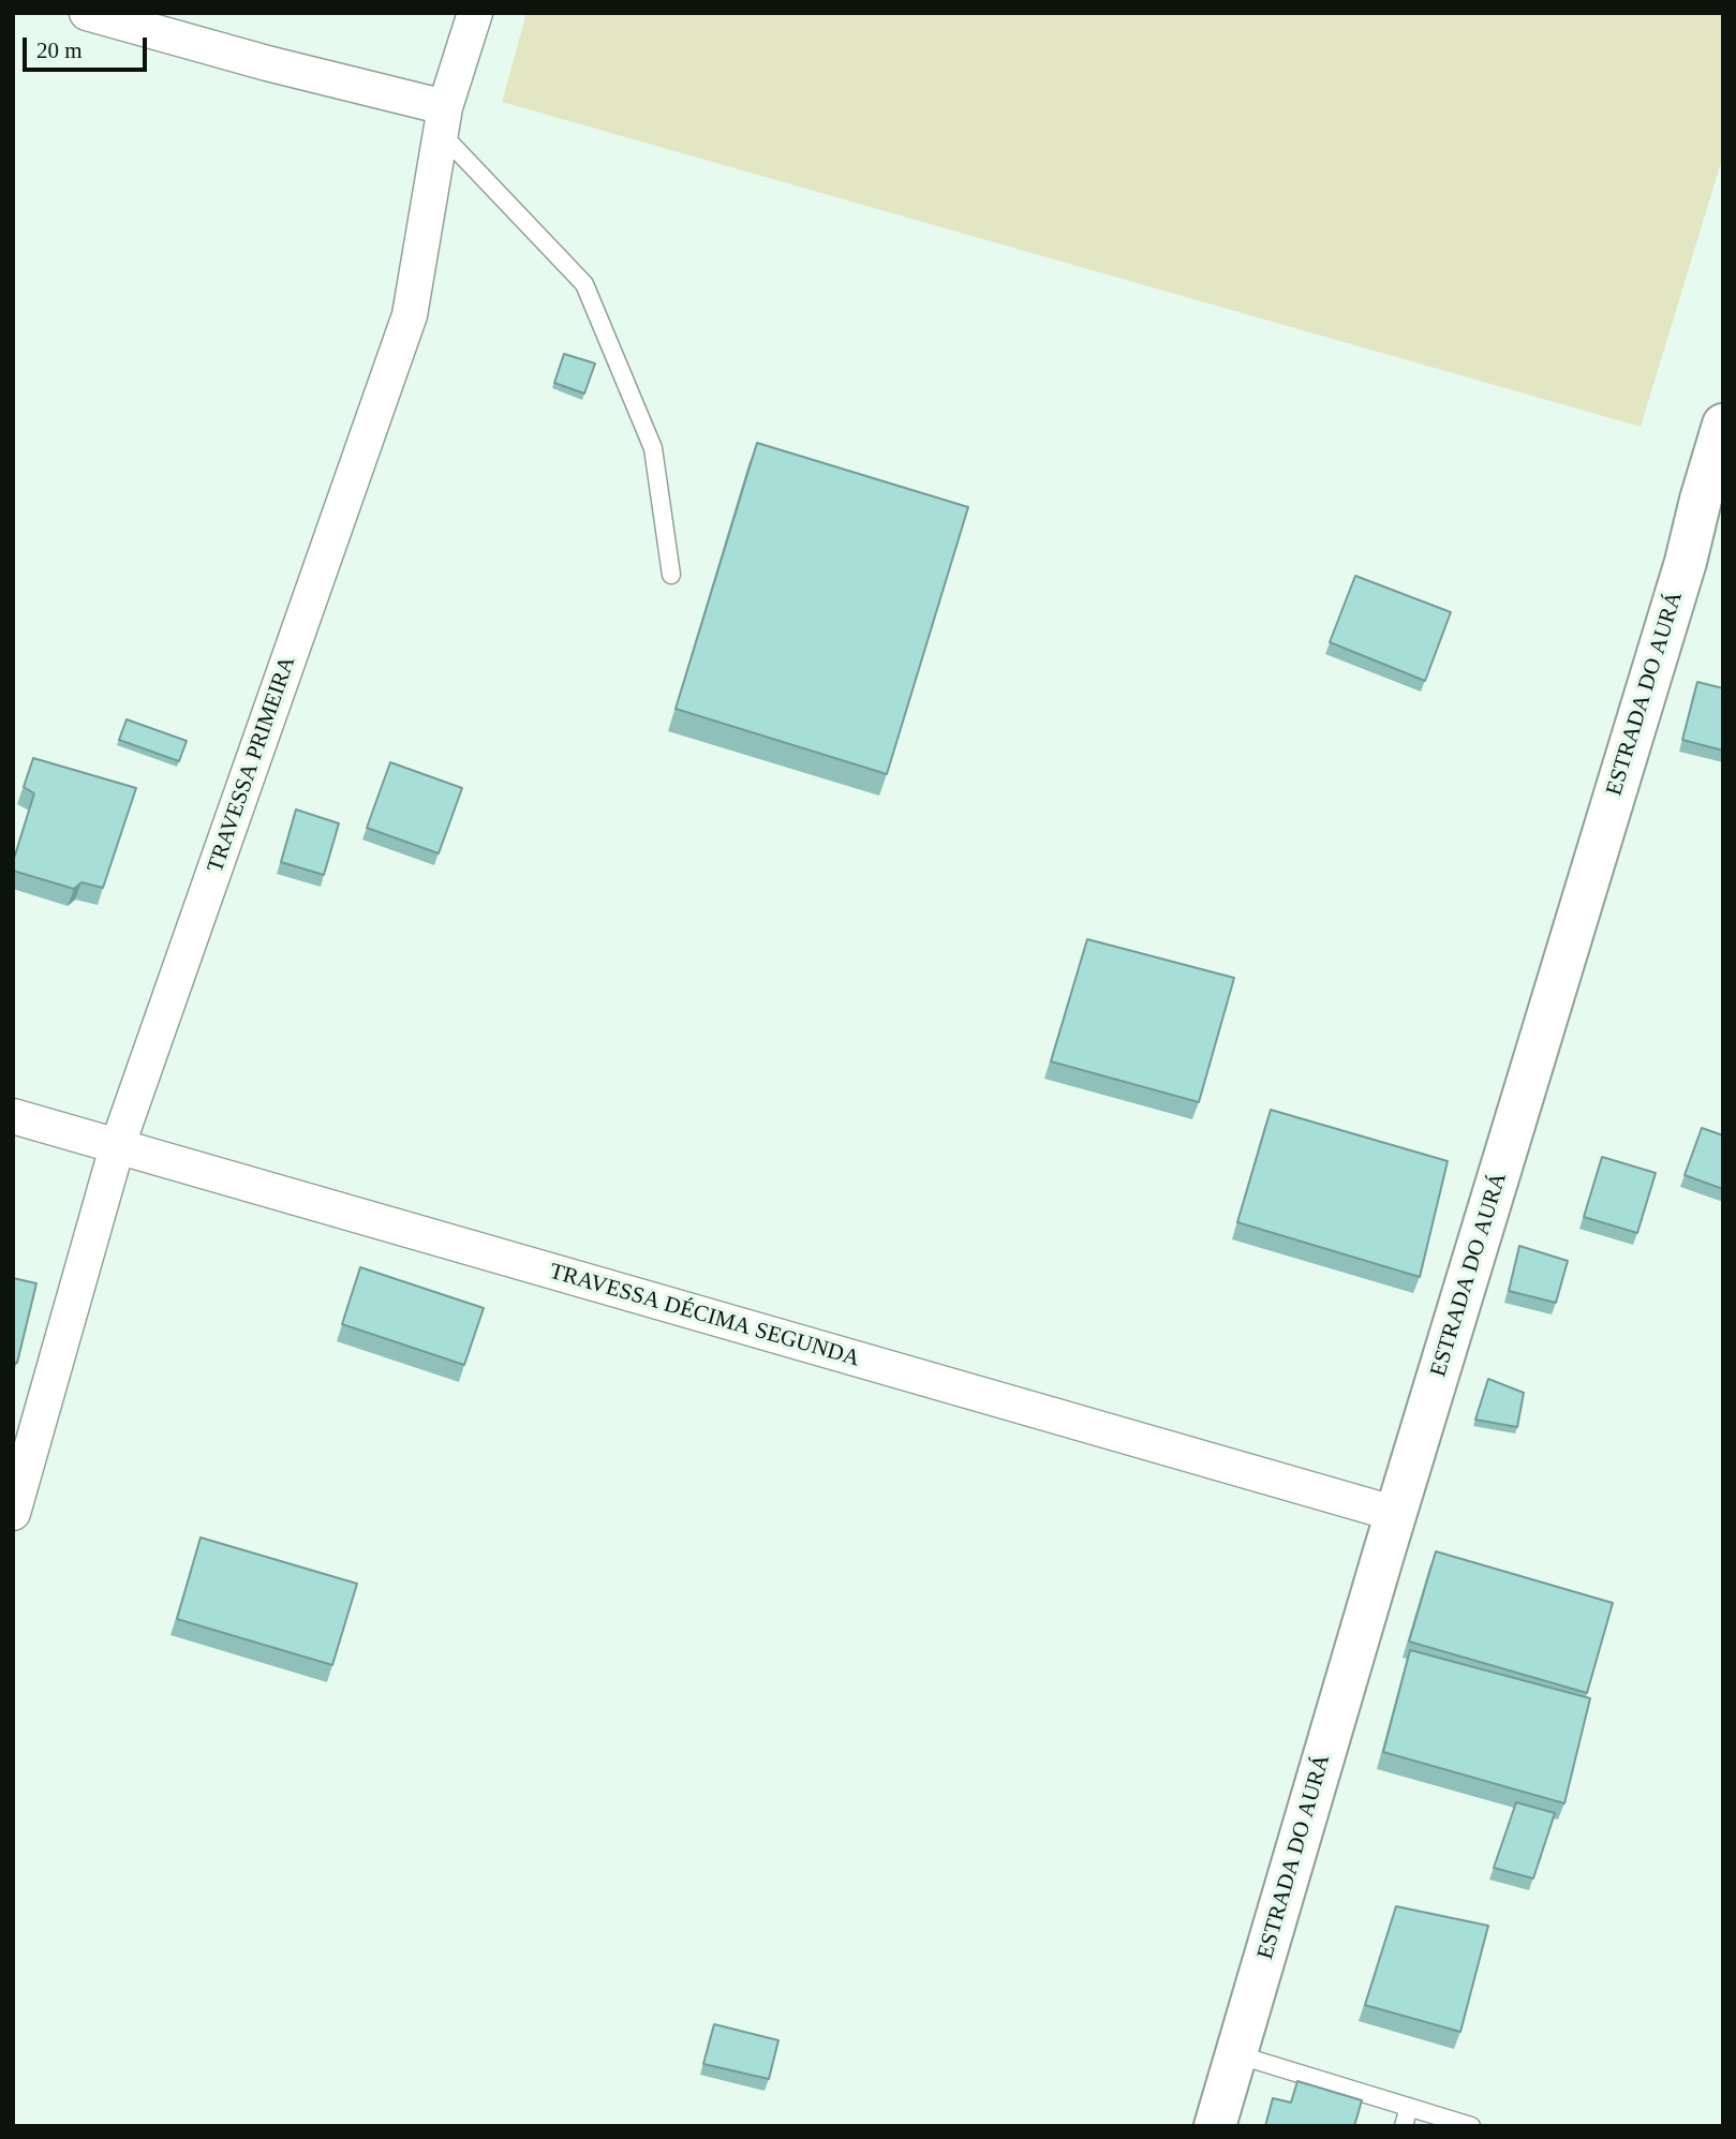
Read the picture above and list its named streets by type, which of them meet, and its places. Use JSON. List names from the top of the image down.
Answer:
{
  "streets": {
    "street": ["ESTRADA DO AURÁ", "TRAVESSA PRIMEIRA", "TRAVESSA DÉCIMA SEGUNDA"]
  },
  "crossings": [
    ["ESTRADA DO AURÁ", "TRAVESSA DÉCIMA SEGUNDA"],
    ["TRAVESSA PRIMEIRA", "TRAVESSA DÉCIMA SEGUNDA"]
  ],
  "scale_bar": "20 m"
}
